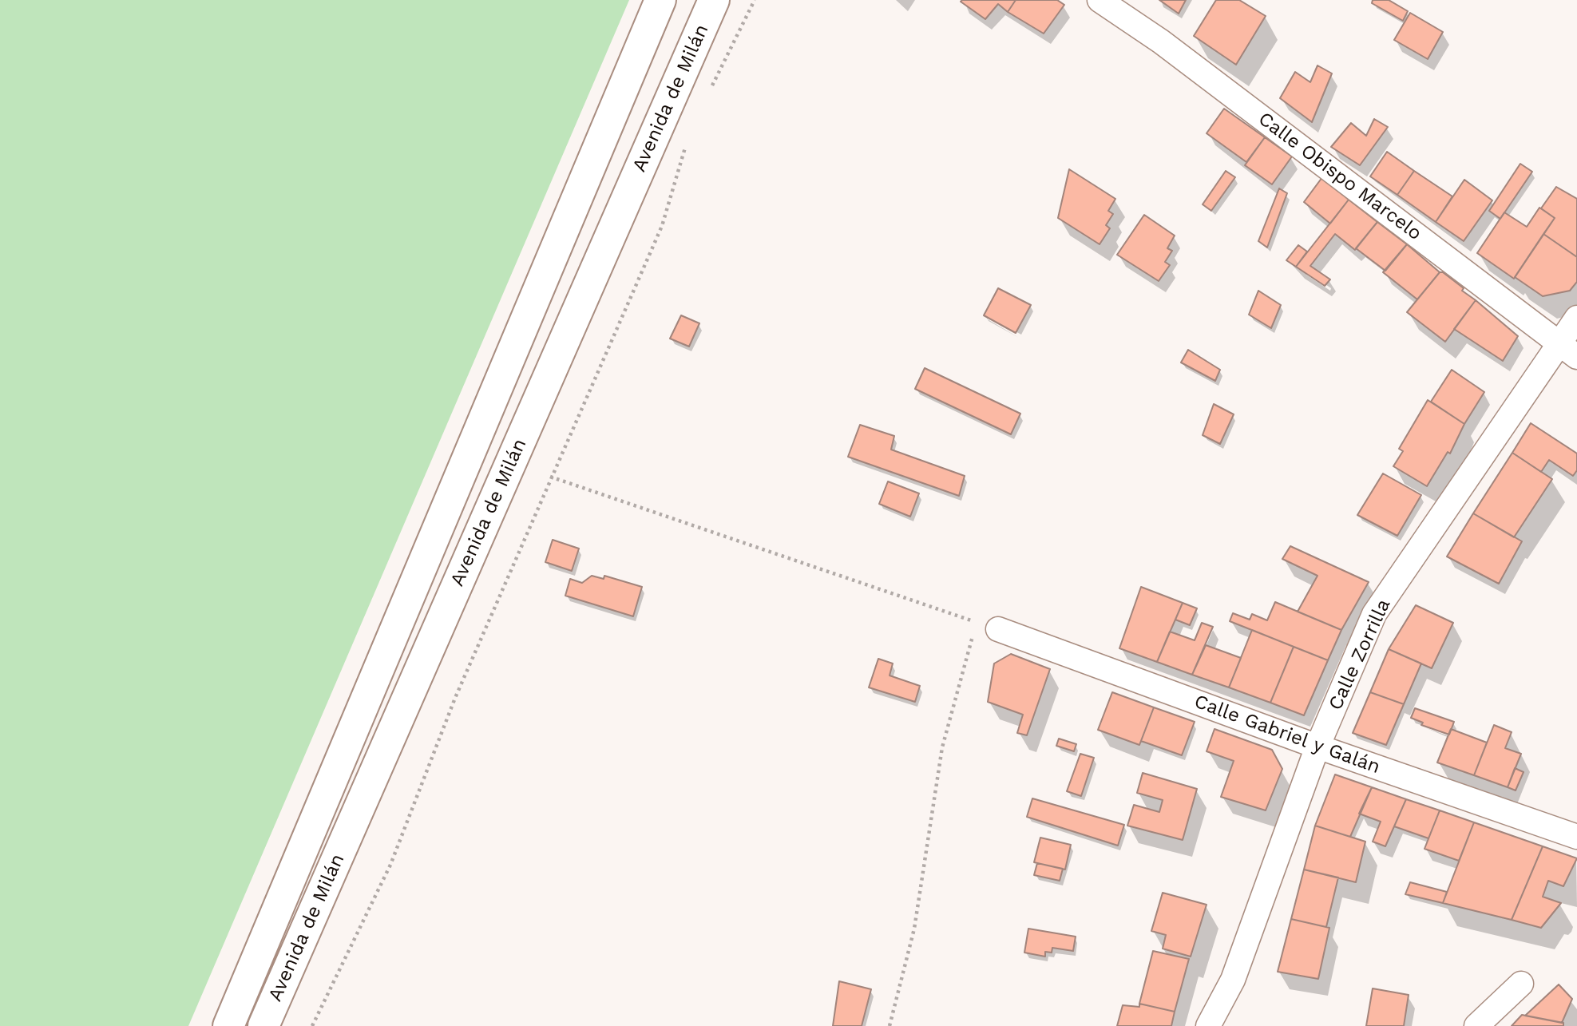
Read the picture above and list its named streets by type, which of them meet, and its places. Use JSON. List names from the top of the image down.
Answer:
{
  "streets": {
    "street": [
      "Avenida de Milán",
      "Calle Obispo Marcelo",
      "Calle Zorrilla",
      "Calle Gabriel y Galán"
    ]
  },
  "crossings": [
    ["Calle Obispo Marcelo", "Calle Zorrilla"],
    ["Calle Zorrilla", "Calle Gabriel y Galán"]
  ]
}
